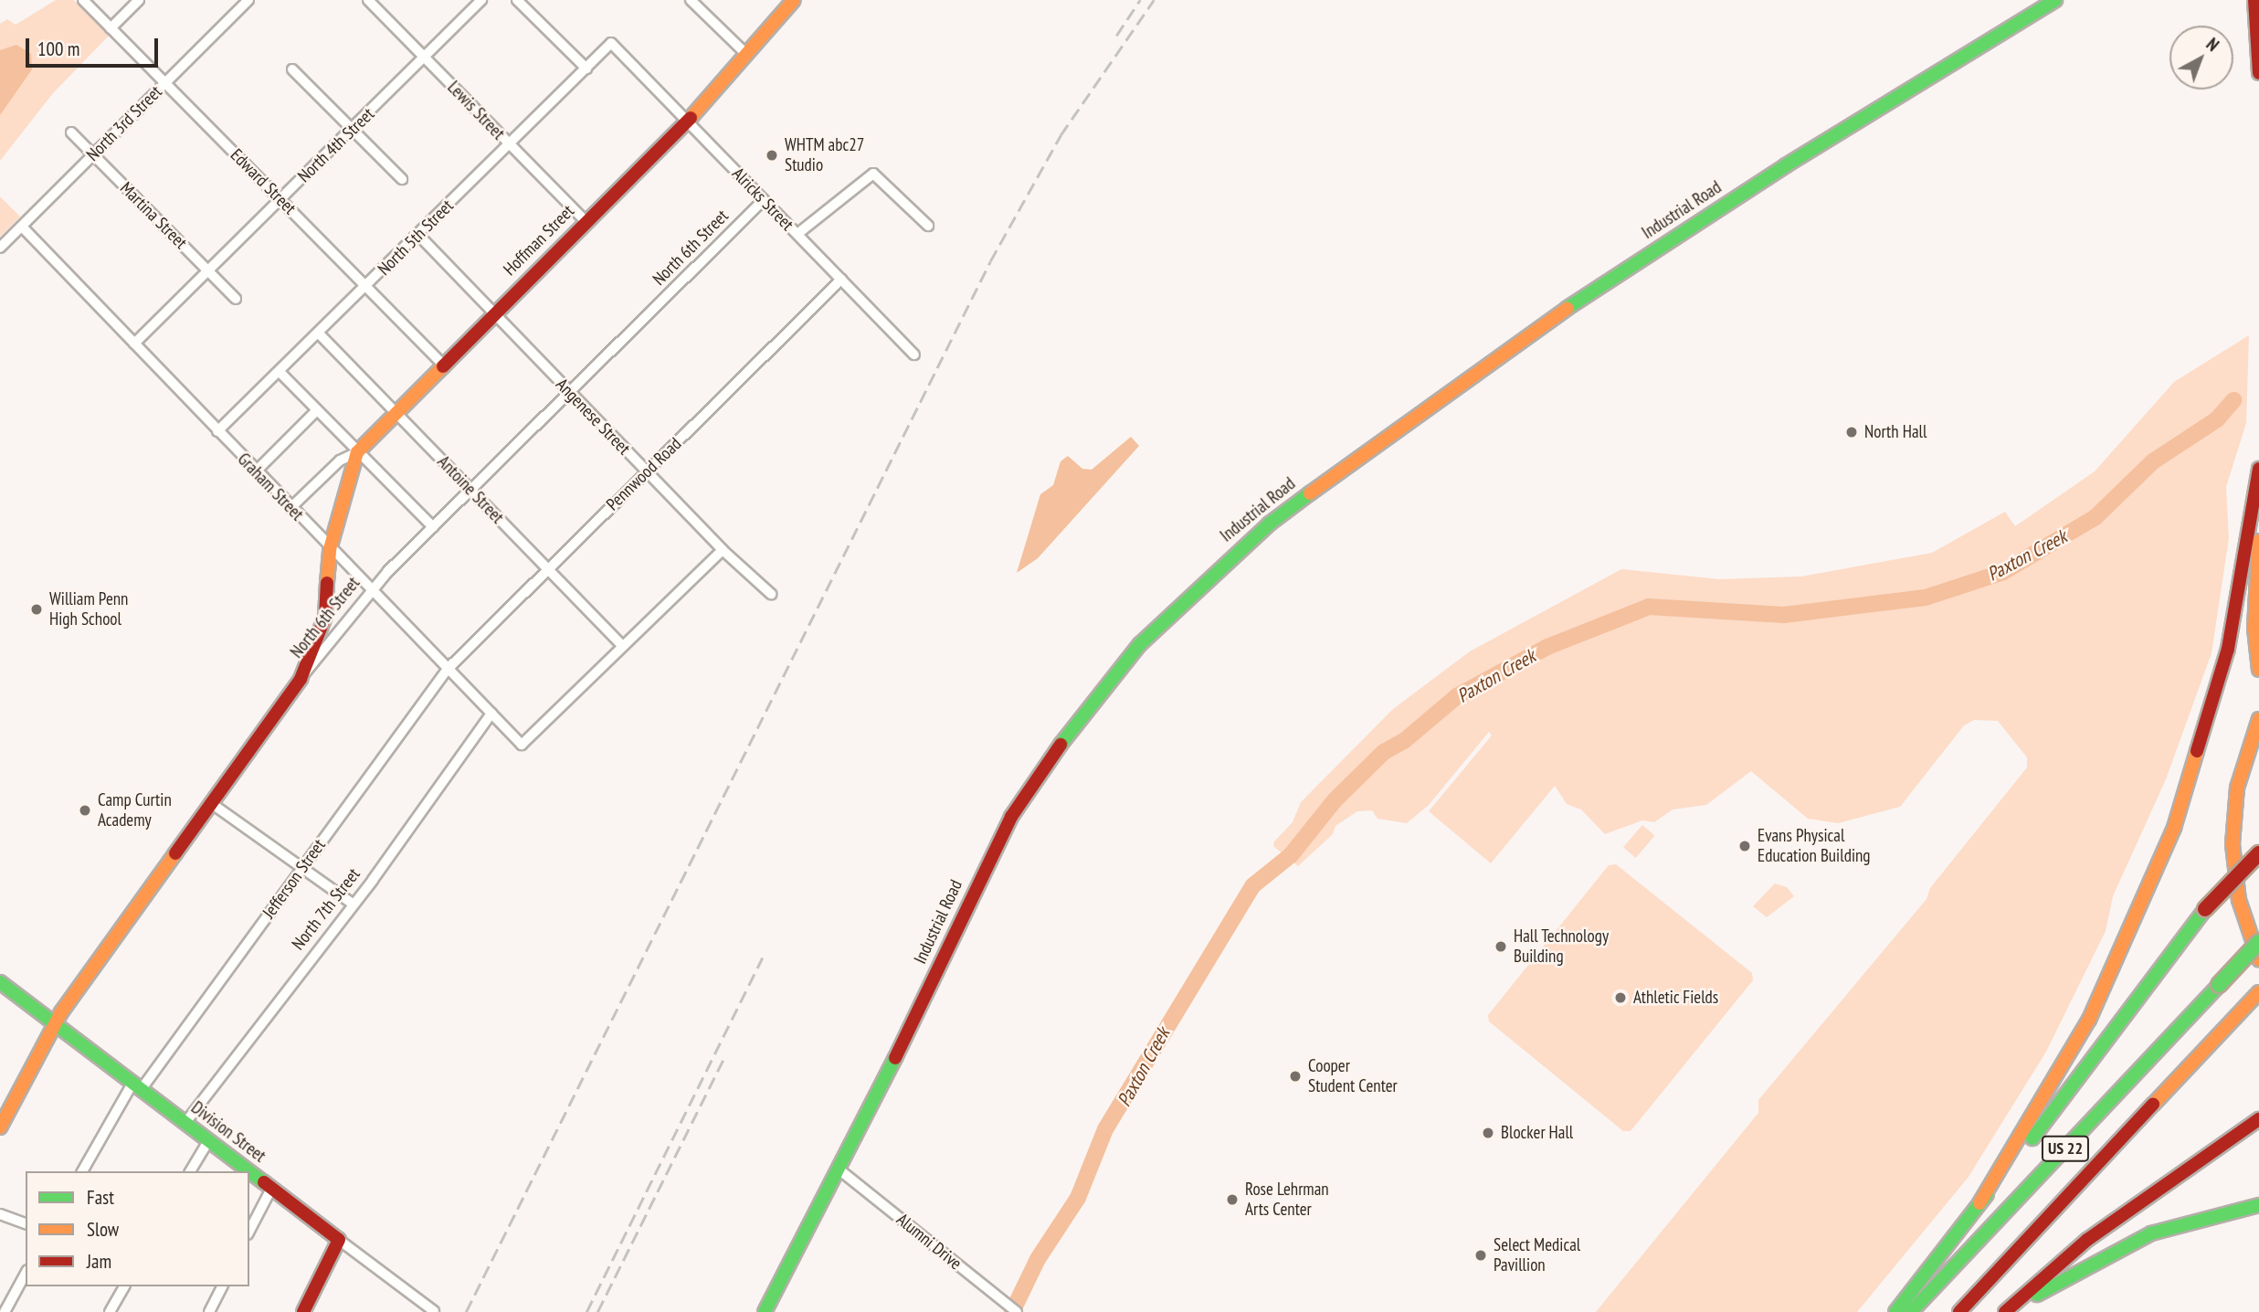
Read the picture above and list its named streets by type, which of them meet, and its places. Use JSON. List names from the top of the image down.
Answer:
{
  "streets": {
    "main road": [
      "Industrial Road",
      "Hoffman Street",
      "North 6th Street",
      "Division Street",
      "US 22"
    ],
    "street": [
      "Lewis Street",
      "North 3rd Street",
      "North 4th Street",
      "Edward Street",
      "Alricks Street",
      "Martina Street",
      "North 5th Street",
      "Angenese Street",
      "Pennwood Road",
      "Graham Street",
      "Antoine Street",
      "Jefferson Street",
      "North 7th Street",
      "Alumni Drive"
    ]
  },
  "crossings": [
    ["Lewis Street", "North 4th Street"],
    ["Lewis Street", "North 5th Street"],
    ["Lewis Street", "Hoffman Street"],
    ["North 3rd Street", "Edward Street"],
    ["North 3rd Street", "Martina Street"],
    ["North 3rd Street", "Graham Street"],
    ["North 4th Street", "Edward Street"],
    ["North 4th Street", "Martina Street"],
    ["North 4th Street", "Graham Street"],
    ["Edward Street", "North 5th Street"],
    ["Edward Street", "Hoffman Street"],
    ["Alricks Street", "North 5th Street"],
    ["Alricks Street", "Hoffman Street"],
    ["Alricks Street", "North 6th Street"],
    ["Alricks Street", "Pennwood Road"],
    ["Industrial Road", "Alumni Drive"],
    ["North 5th Street", "Angenese Street"],
    ["North 5th Street", "Graham Street"],
    ["North 5th Street", "Antoine Street"],
    ["Hoffman Street", "North 6th Street"],
    ["Hoffman Street", "Angenese Street"],
    ["Hoffman Street", "Graham Street"],
    ["Hoffman Street", "Antoine Street"],
    ["North 6th Street", "Angenese Street"],
    ["North 6th Street", "Graham Street"],
    ["North 6th Street", "Antoine Street"],
    ["North 6th Street", "Division Street"],
    ["Angenese Street", "Pennwood Road"],
    ["Pennwood Road", "Graham Street"],
    ["Pennwood Road", "Antoine Street"],
    ["Pennwood Road", "Jefferson Street"],
    ["Graham Street", "Antoine Street"],
    ["Graham Street", "Jefferson Street"],
    ["Graham Street", "North 7th Street"],
    ["Jefferson Street", "Division Street"],
    ["North 7th Street", "Division Street"]
  ],
  "water": ["Paxton Creek"],
  "places": [
    "WHTM abc27 Studio",
    "North Hall",
    "William Penn High School",
    "Camp Curtin Academy",
    "Evans Physical Education Building",
    "Hall Technology Building",
    "Athletic Fields",
    "Cooper Student Center",
    "Blocker Hall",
    "Rose Lehrman Arts Center",
    "Select Medical Pavillion"
  ],
  "legend": ["Fast", "Slow", "Jam"],
  "scale_bar": "100 m",
  "north": "top right"
}
